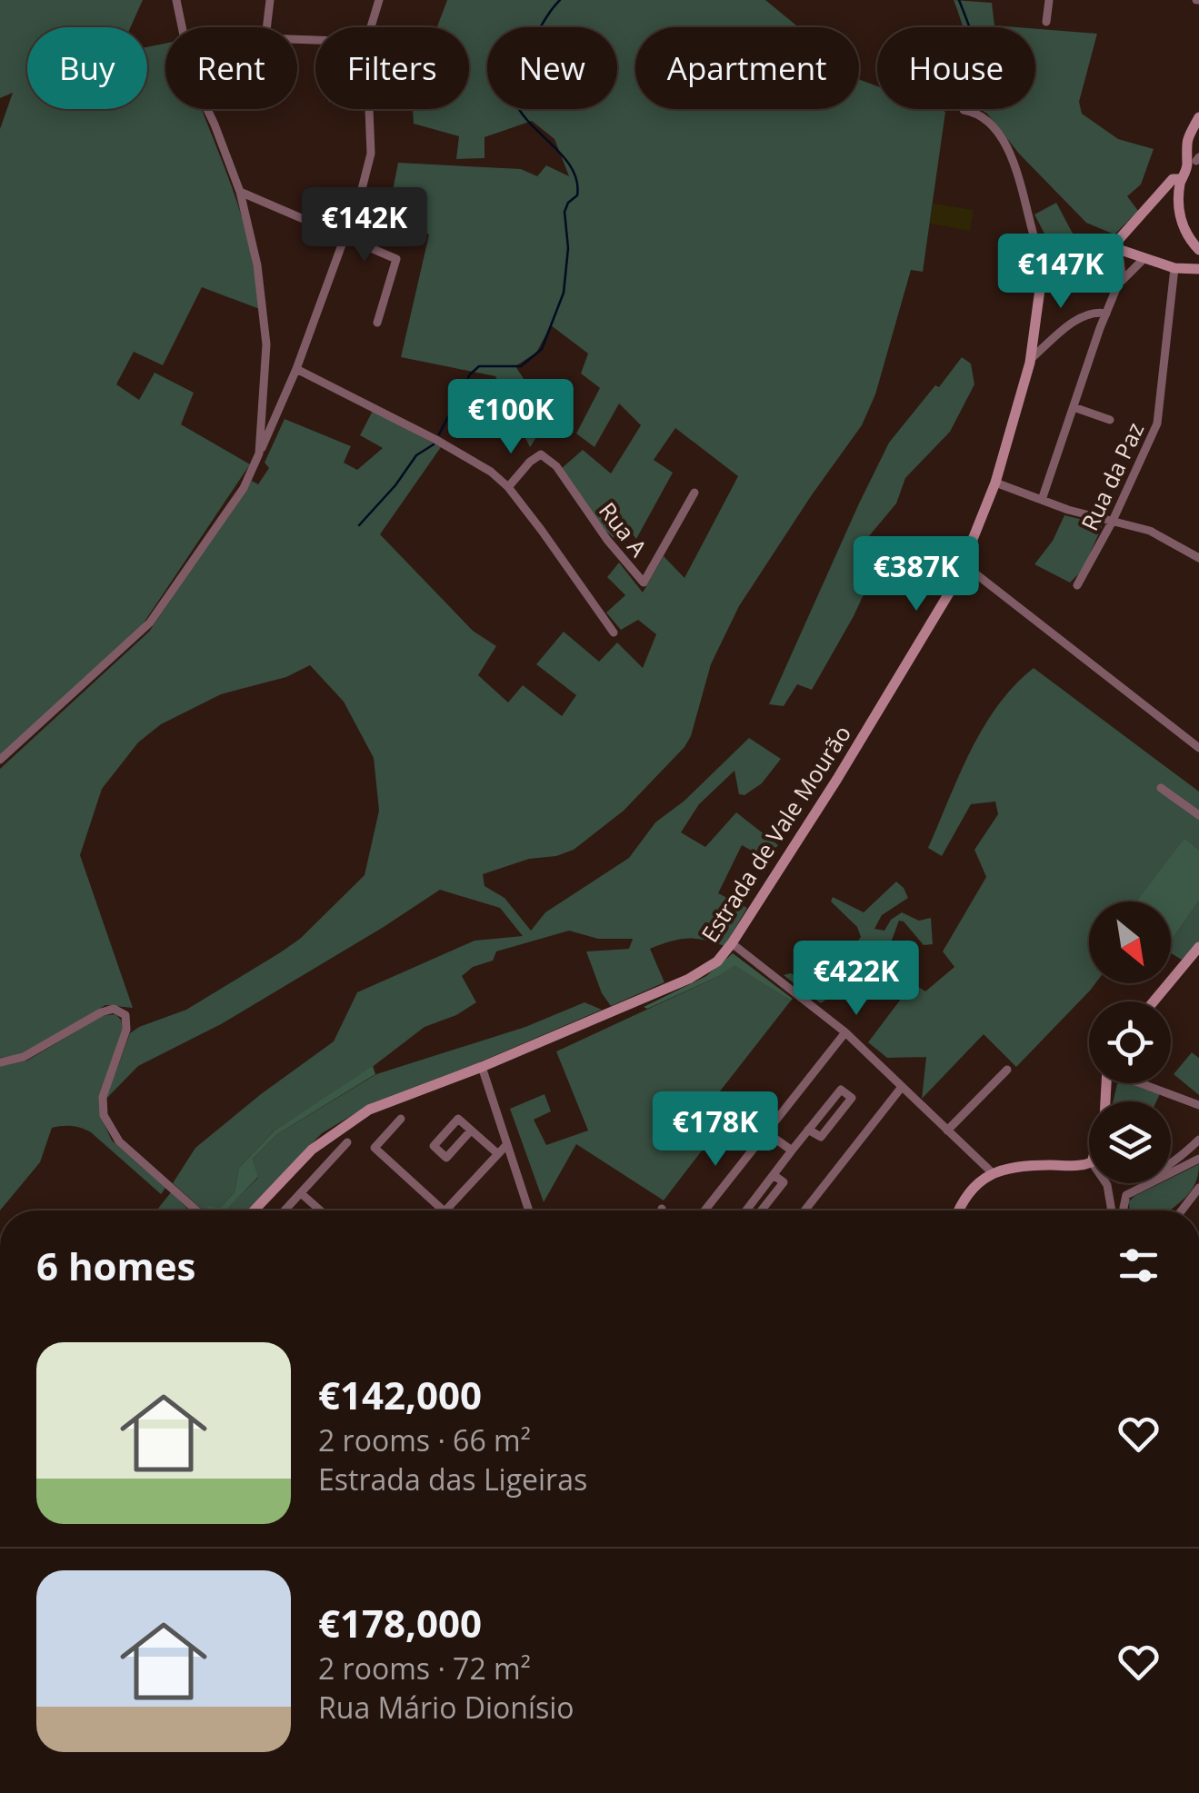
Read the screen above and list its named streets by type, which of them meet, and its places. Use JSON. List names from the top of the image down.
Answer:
{
  "streets": {
    "street": ["Rua da Paz", "Rua A", "Estrada de Vale Mourão"]
  },
  "north": "bottom right",
  "page": {
    "chip": [
      "Buy",
      "Rent",
      "Filters",
      "New",
      "Apartment",
      "House"
    ],
    "price": [
      "€142K",
      "€147K",
      "€100K",
      "€387K",
      "€422K",
      "€178K"
    ],
    "heading": "6 homes",
    "list": [
      {
        "name": "€142,000",
        "note": "2 rooms · 66 m² · Estrada das Ligeiras"
      },
      {
        "name": "€178,000",
        "note": "2 rooms · 72 m² · Rua Mário Dionísio"
      }
    ]
  }
}
